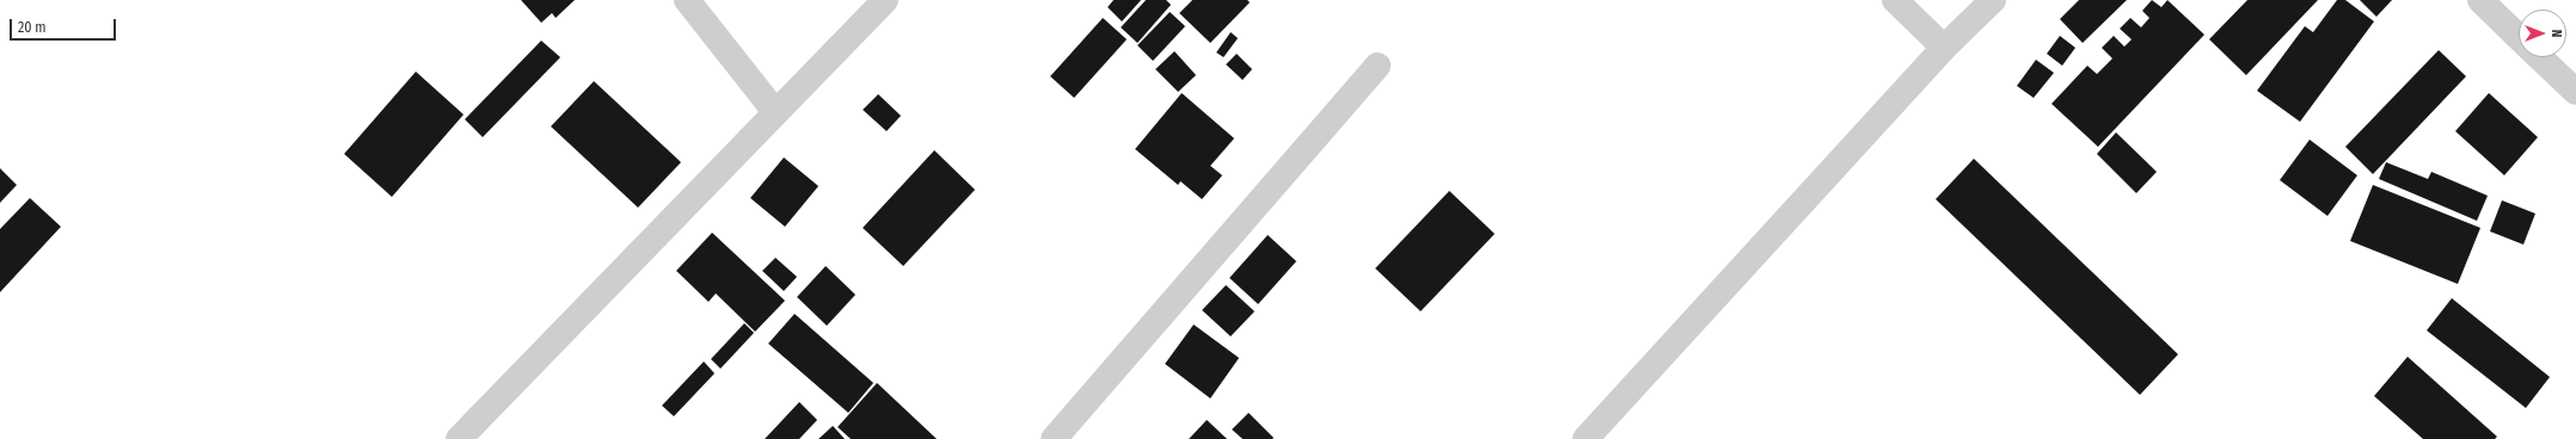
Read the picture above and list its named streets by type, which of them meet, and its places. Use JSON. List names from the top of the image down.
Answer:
{
  "scale_bar": "20 m",
  "north": "right"
}
